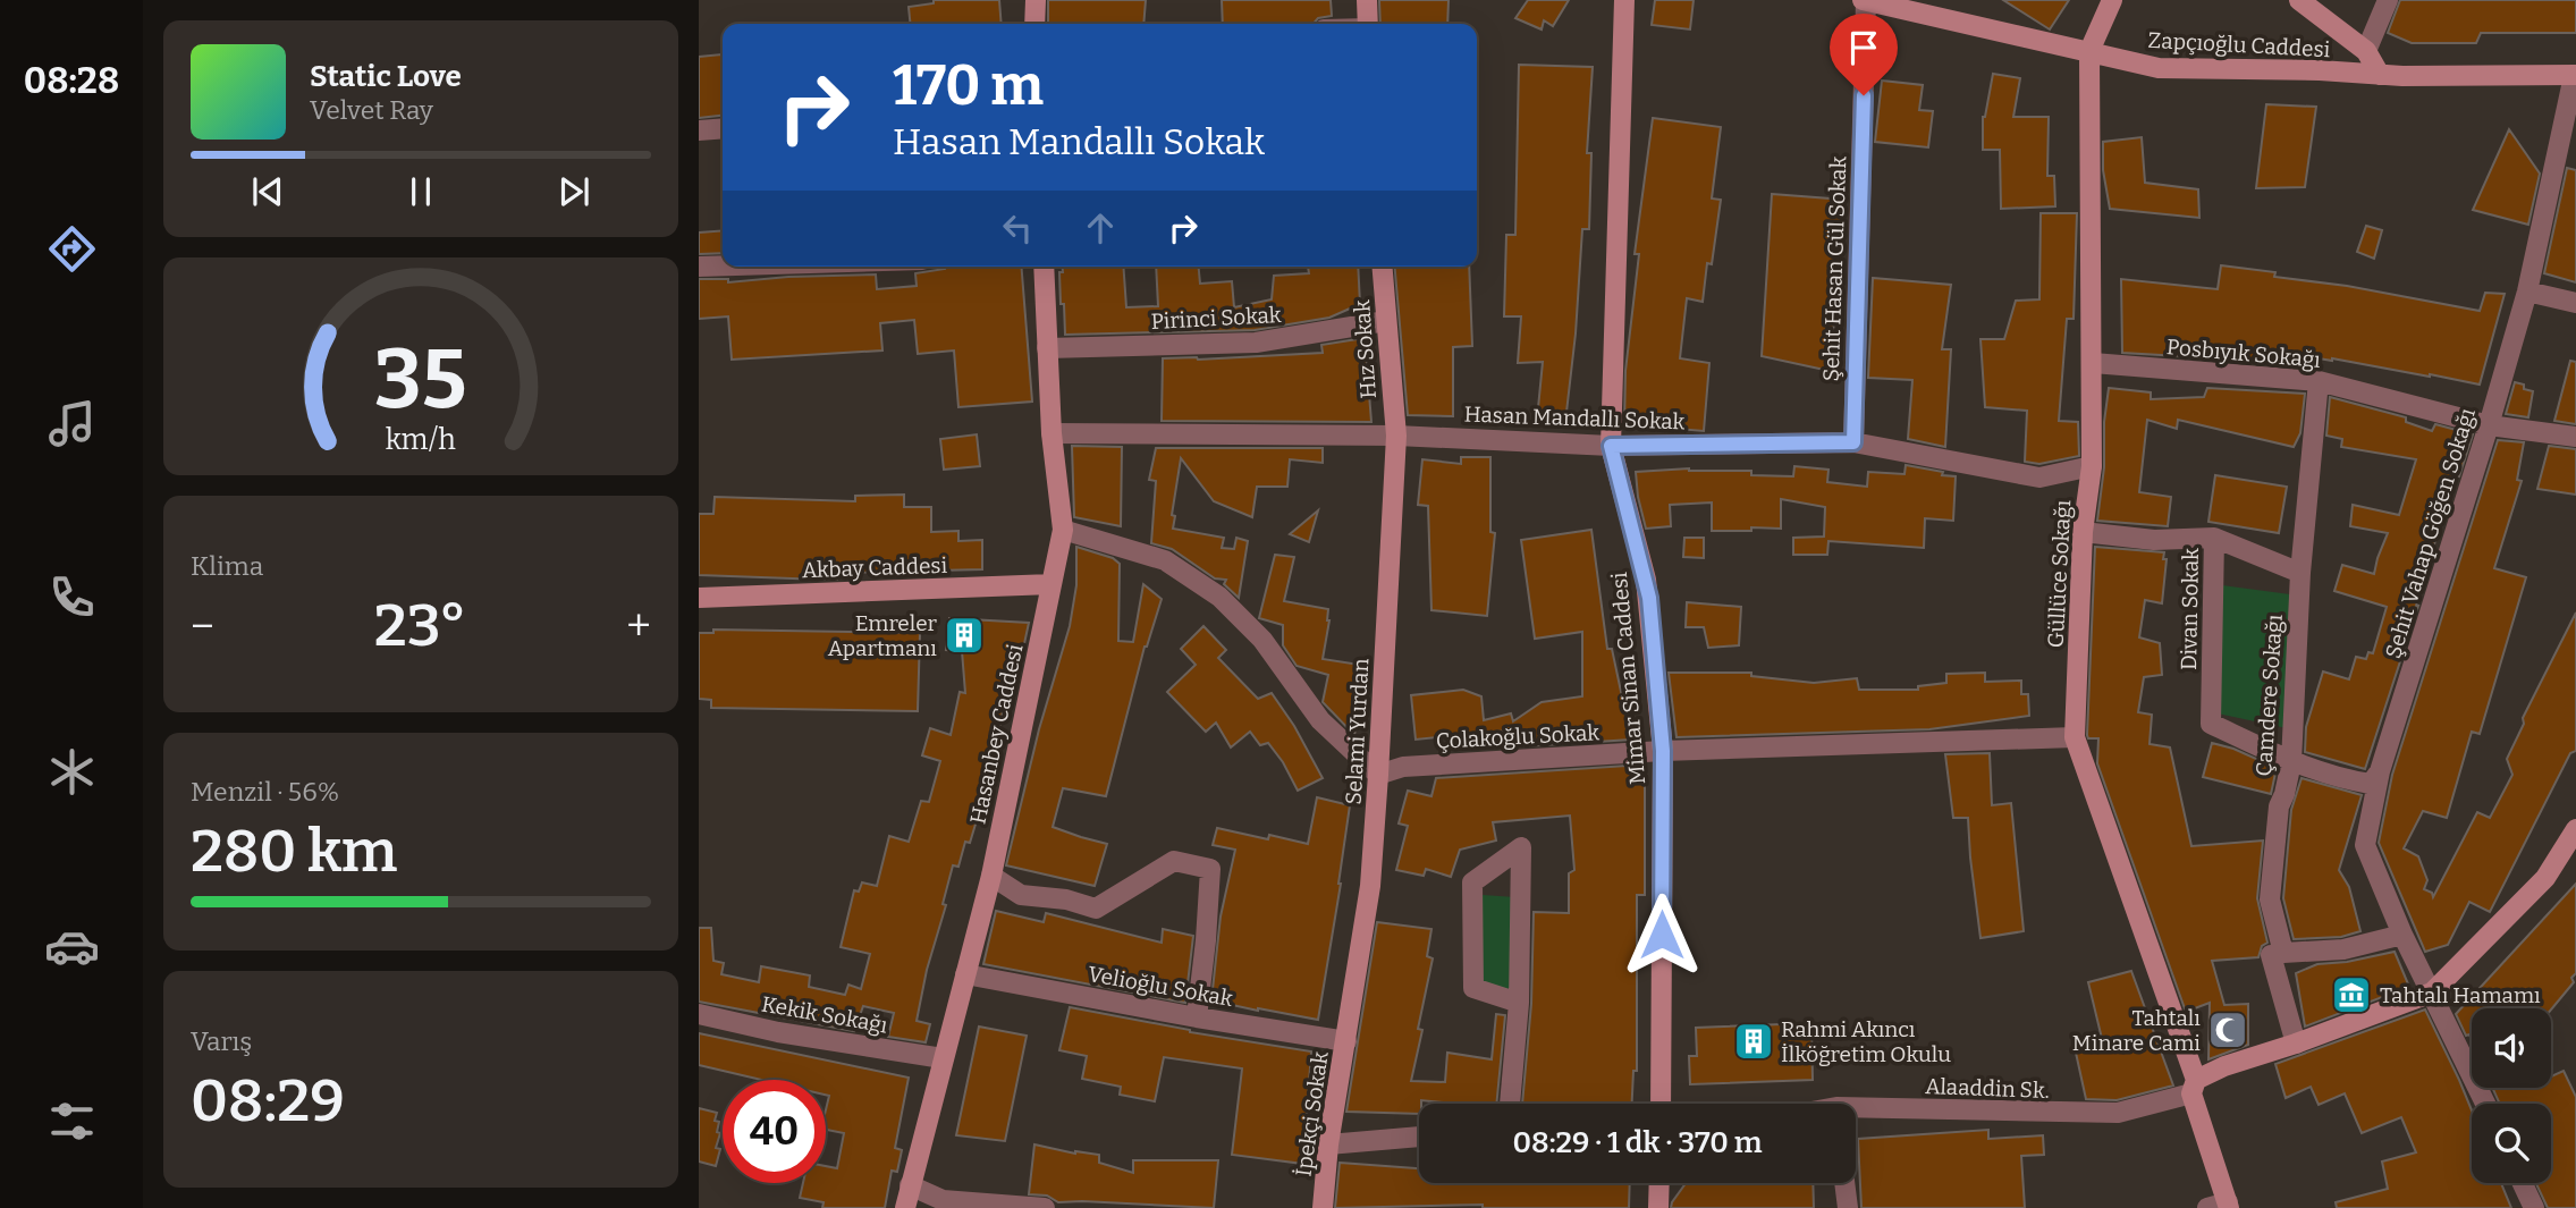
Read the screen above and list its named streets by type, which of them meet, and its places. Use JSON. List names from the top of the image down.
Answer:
{
  "streets": {
    "street": [
      "Zapçıoğlu Caddesi",
      "Şehit Hasan Gül Sokak",
      "Pirinci Sokak",
      "Hız Sokak",
      "Posbıyık Sokağı",
      "Hasan Mandallı Sokak",
      "Şehit Vahap Göğen Sokağı",
      "Akbay Caddesi",
      "Güllüce Sokağı",
      "Divan Sokak",
      "Mimar Sinan Caddesi",
      "Çamdere Sokağı",
      "Selami Yurdan",
      "Hasanbey Caddesi",
      "Çolakoğlu Sokak",
      "Velioğlu Sokak",
      "Kekik Sokağı",
      "Alaaddin Sk.",
      "İpekçi Sokak"
    ]
  },
  "crossings": [
    ["Zapçıoğlu Caddesi", "Şehit Hasan Gül Sokak"],
    ["Zapçıoğlu Caddesi", "Şehit Vahap Göğen Sokağı"],
    ["Zapçıoğlu Caddesi", "Güllüce Sokağı"],
    ["Şehit Hasan Gül Sokak", "Hasan Mandallı Sokak"],
    ["Pirinci Sokak", "Hız Sokak"],
    ["Pirinci Sokak", "Hasanbey Caddesi"],
    ["Hız Sokak", "Hasan Mandallı Sokak"],
    ["Hız Sokak", "Selami Yurdan"],
    ["Posbıyık Sokağı", "Şehit Vahap Göğen Sokağı"],
    ["Posbıyık Sokağı", "Güllüce Sokağı"],
    ["Posbıyık Sokağı", "Çamdere Sokağı"],
    ["Hasan Mandallı Sokak", "Güllüce Sokağı"],
    ["Hasan Mandallı Sokak", "Mimar Sinan Caddesi"],
    ["Hasan Mandallı Sokak", "Selami Yurdan"],
    ["Hasan Mandallı Sokak", "Hasanbey Caddesi"],
    ["Akbay Caddesi", "Hasanbey Caddesi"],
    ["Güllüce Sokağı", "Divan Sokak"],
    ["Güllüce Sokağı", "Çolakoğlu Sokak"],
    ["Güllüce Sokağı", "Alaaddin Sk."],
    ["Divan Sokak", "Çamdere Sokağı"],
    ["Mimar Sinan Caddesi", "Çolakoğlu Sokak"],
    ["Selami Yurdan", "Çolakoğlu Sokak"],
    ["Selami Yurdan", "Velioğlu Sokak"],
    ["Selami Yurdan", "İpekçi Sokak"],
    ["Hasanbey Caddesi", "Velioğlu Sokak"],
    ["Hasanbey Caddesi", "Kekik Sokağı"],
    ["Velioğlu Sokak", "İpekçi Sokak"]
  ],
  "places": {
    "building": ["Emreler Apartmanı", "Rahmi Akıncı İlköğretim Okulu"],
    "museum": ["Tahtalı Hamamı"],
    "mosque": ["Tahtalı Minare Cami"]
  },
  "page": {
    "tabs": "08:28",
    "turn": ["170 m", "Hasan Mandallı Sokak"],
    "song": ["Static Love", "Velvet Ray"],
    "tile": [
      "Klima",
      ["Menzil · 56%", "280 km"],
      ["Varış", "08:29"]
    ],
    "heat": ["−", "23°", "+"],
    "limit": "40",
    "trip": "08:29 · 1 dk · 370 m",
    "gauge": ["35", "km/h"]
  }
}
